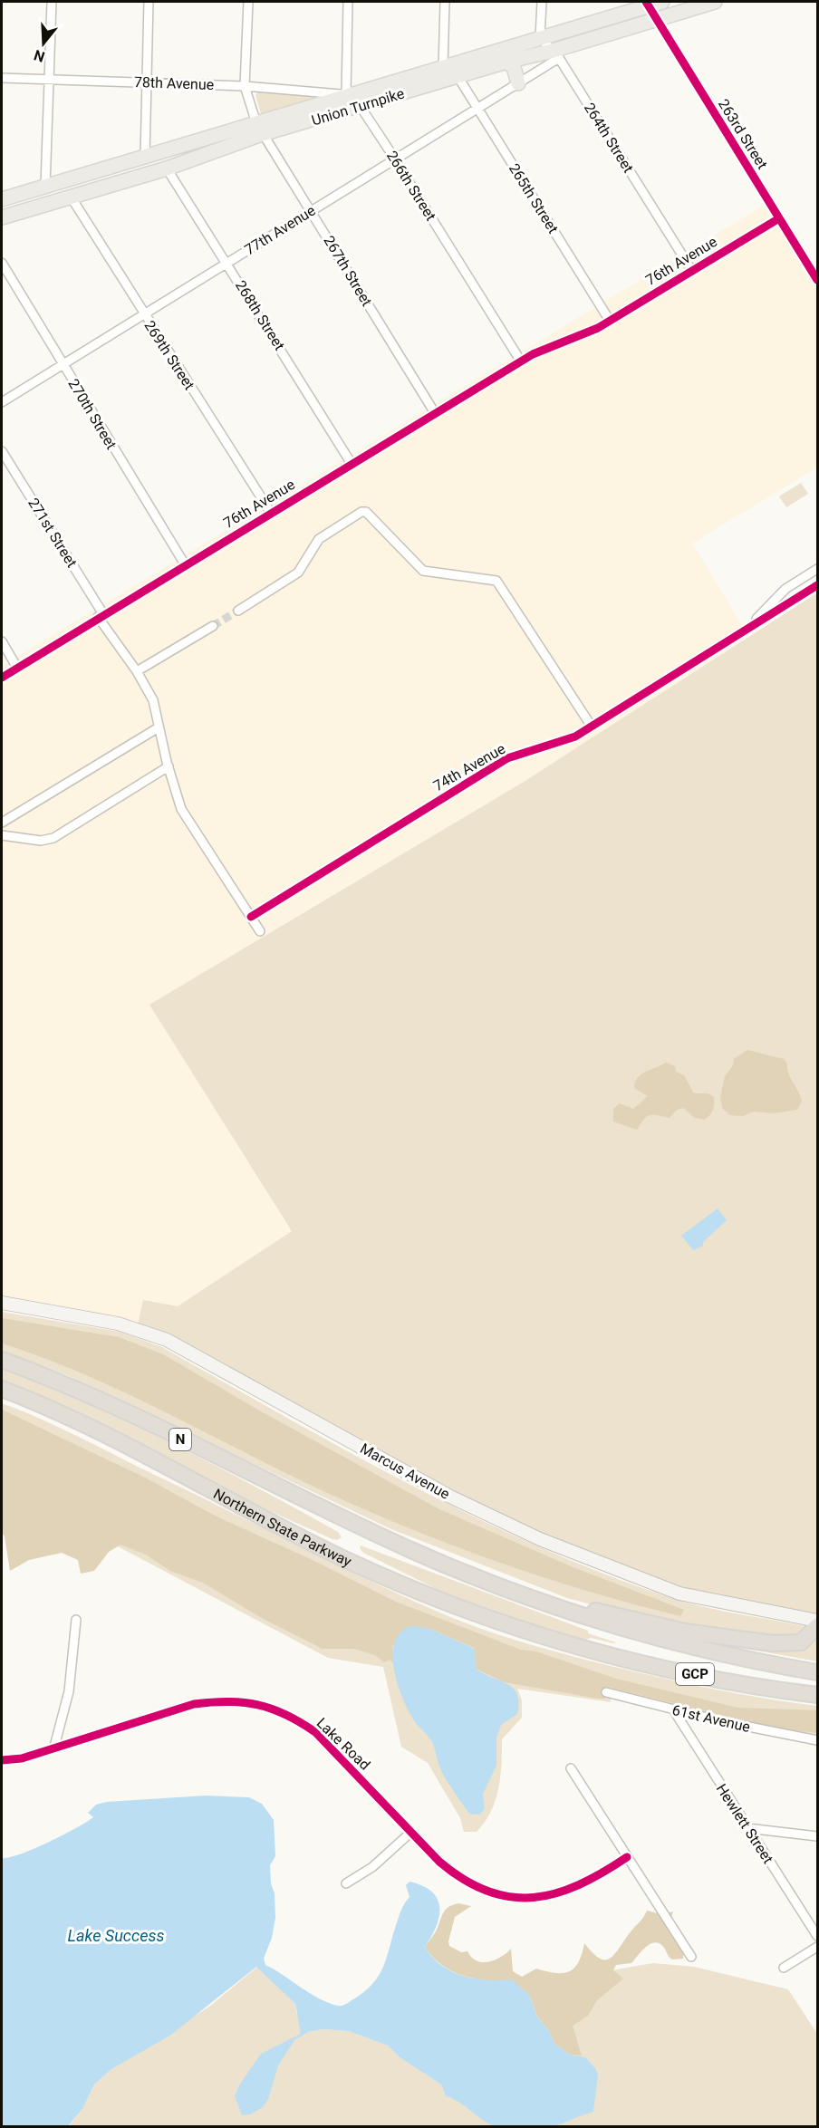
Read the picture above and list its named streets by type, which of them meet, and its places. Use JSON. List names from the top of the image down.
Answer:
{
  "streets": {
    "highway": ["N", "Northern State Parkway", "GCP"],
    "main road": ["Union Turnpike", "Marcus Avenue"],
    "street": [
      "78th Avenue",
      "263rd Street",
      "264th Street",
      "266th Street",
      "265th Street",
      "77th Avenue",
      "76th Avenue",
      "267th Street",
      "268th Street",
      "269th Street",
      "270th Street",
      "271st Street",
      "74th Avenue",
      "61st Avenue",
      "Lake Road",
      "Hewlett Street"
    ]
  },
  "crossings": [
    ["78th Avenue", "Union Turnpike"],
    ["78th Avenue", "266th Street"],
    ["78th Avenue", "267th Street"],
    ["Union Turnpike", "263rd Street"],
    ["Union Turnpike", "264th Street"],
    ["Union Turnpike", "266th Street"],
    ["Union Turnpike", "265th Street"],
    ["Union Turnpike", "77th Avenue"],
    ["Union Turnpike", "267th Street"],
    ["Union Turnpike", "268th Street"],
    ["Union Turnpike", "269th Street"],
    ["263rd Street", "76th Avenue"],
    ["264th Street", "77th Avenue"],
    ["264th Street", "76th Avenue"],
    ["266th Street", "77th Avenue"],
    ["266th Street", "76th Avenue"],
    ["265th Street", "77th Avenue"],
    ["265th Street", "76th Avenue"],
    ["77th Avenue", "267th Street"],
    ["77th Avenue", "268th Street"],
    ["77th Avenue", "269th Street"],
    ["77th Avenue", "270th Street"],
    ["76th Avenue", "267th Street"],
    ["76th Avenue", "268th Street"],
    ["76th Avenue", "269th Street"],
    ["76th Avenue", "270th Street"],
    ["76th Avenue", "271st Street"],
    ["271st Street", "74th Avenue"],
    ["N", "GCP"],
    ["Northern State Parkway", "GCP"],
    ["61st Avenue", "Hewlett Street"]
  ],
  "water": ["Lake Success"],
  "north": "bottom"
}
